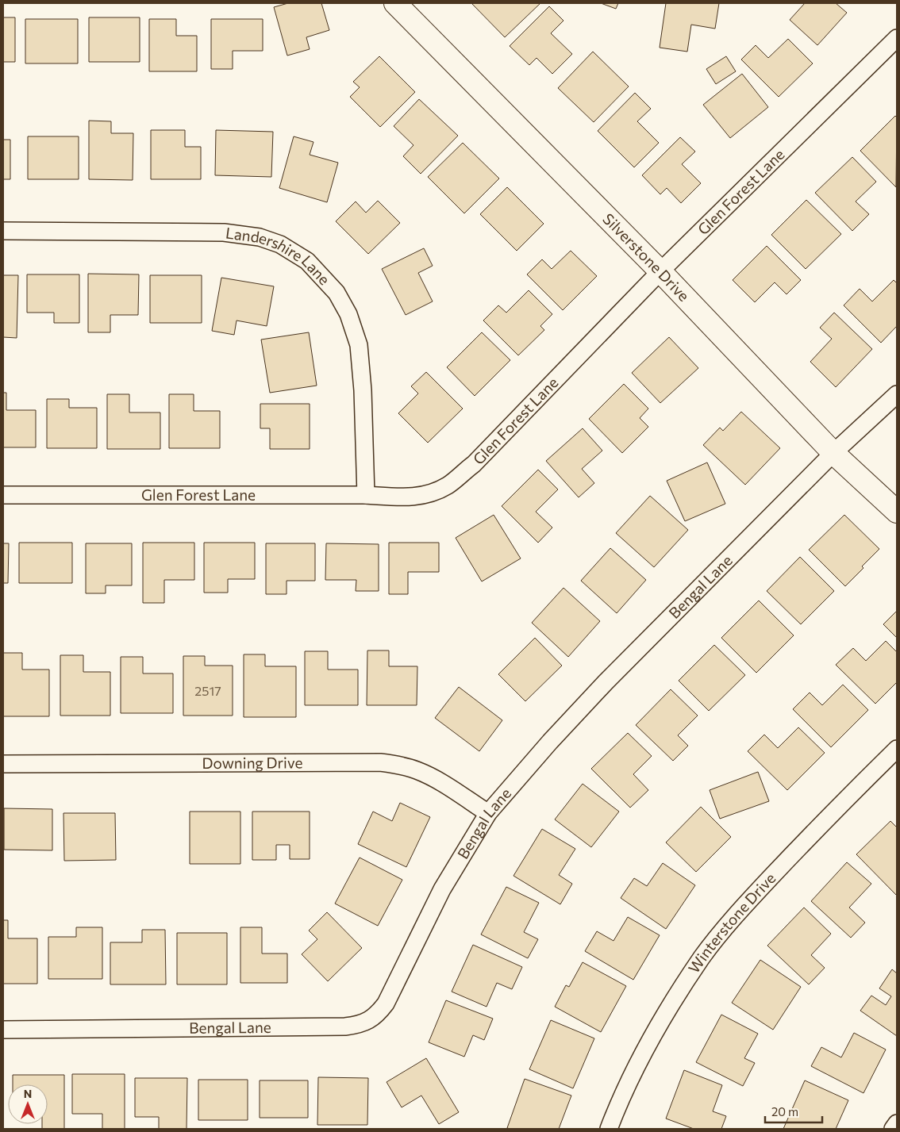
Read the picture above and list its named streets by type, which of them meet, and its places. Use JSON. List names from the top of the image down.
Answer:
{
  "streets": {
    "street": [
      "Glen Forest Lane",
      "Silverstone Drive",
      "Landershire Lane",
      "Bengal Lane",
      "Downing Drive",
      "Winterstone Drive"
    ]
  },
  "crossings": [
    ["Glen Forest Lane", "Silverstone Drive"],
    ["Glen Forest Lane", "Landershire Lane"],
    ["Silverstone Drive", "Bengal Lane"],
    ["Bengal Lane", "Downing Drive"]
  ],
  "house_numbers": ["2517"],
  "scale_bar": "20 m",
  "north": "top"
}
